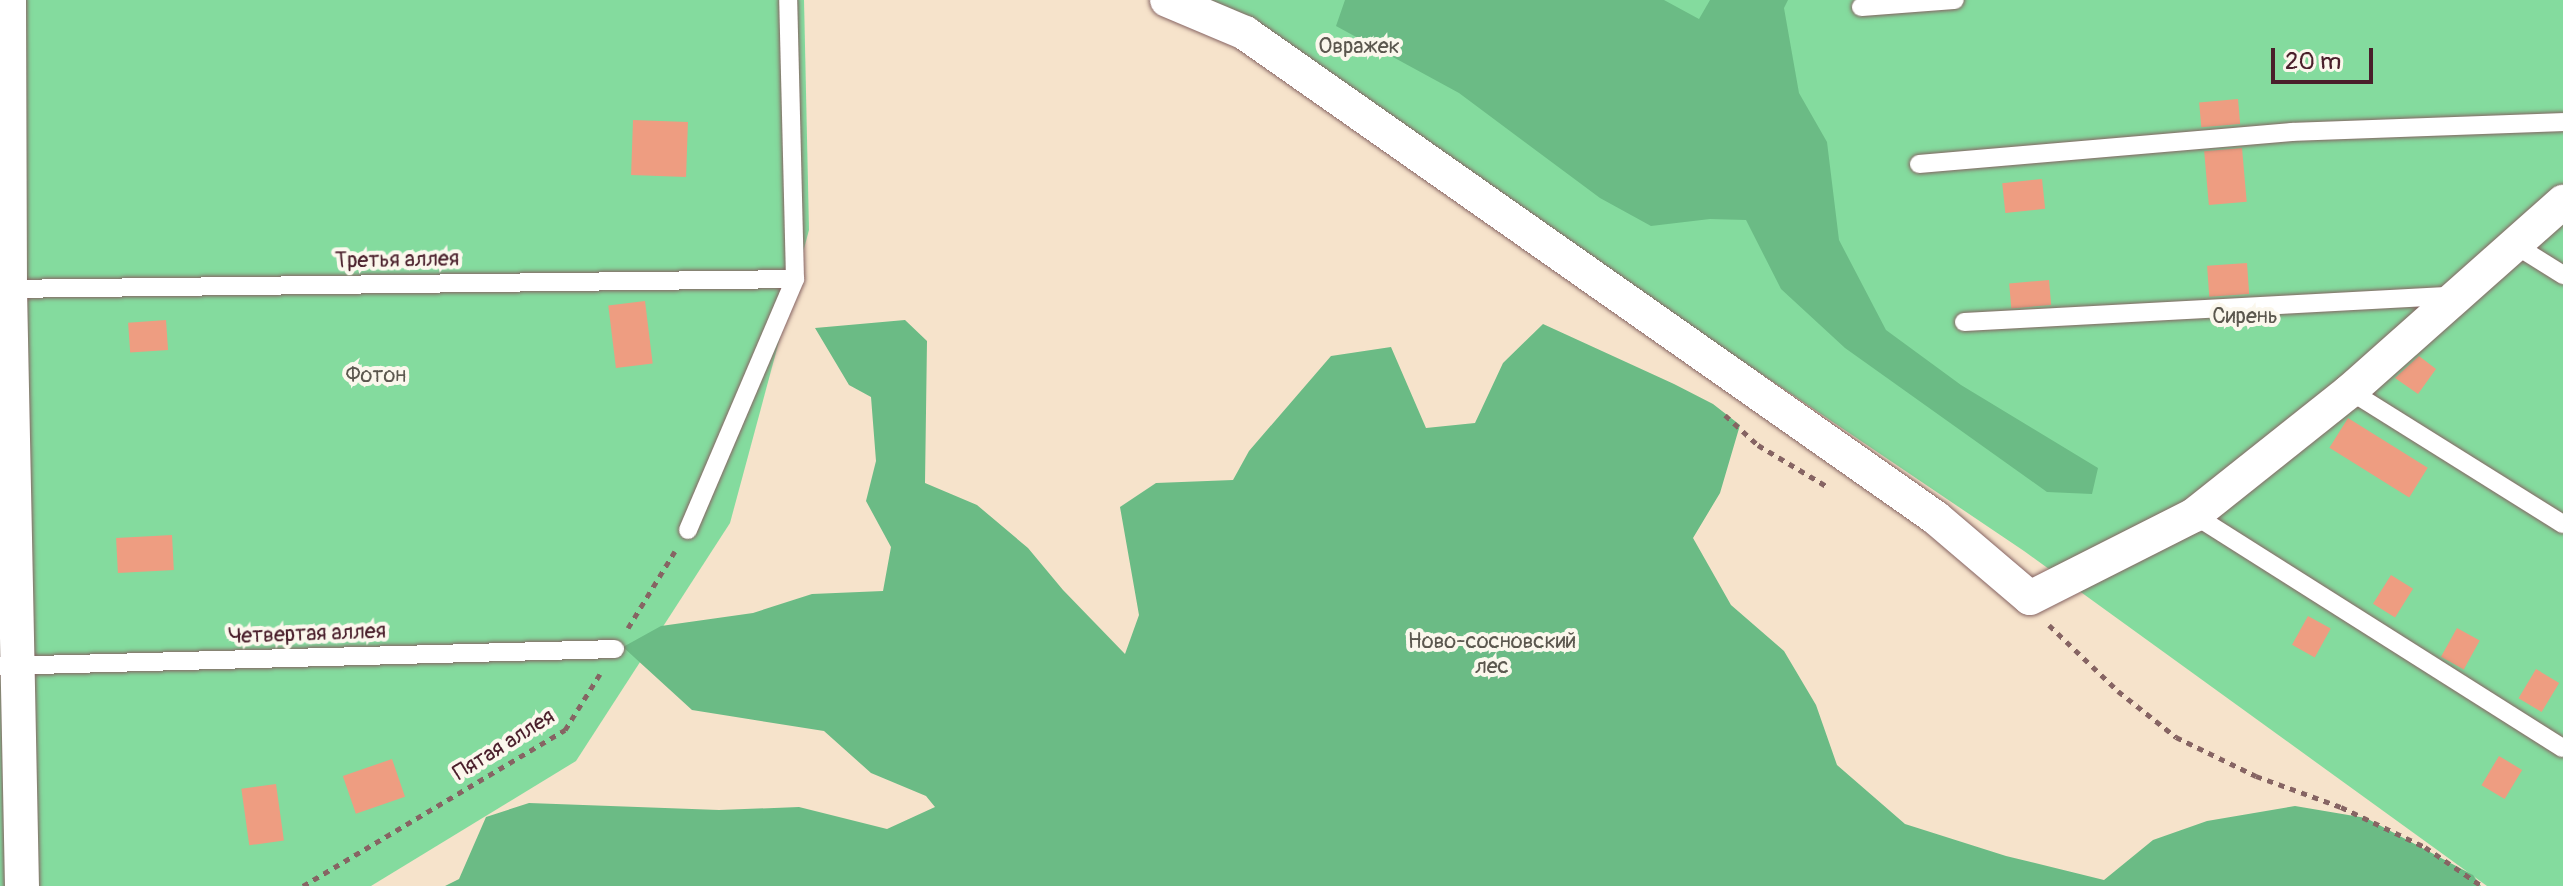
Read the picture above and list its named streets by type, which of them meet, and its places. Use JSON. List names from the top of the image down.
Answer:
{
  "streets": {
    "lane": ["Третья аллея", "Четвертая аллея"],
    "path": ["Пятая аллея"]
  },
  "crossings": [
    ["Четвертая аллея", "Пятая аллея"]
  ],
  "parks": [
    "Овражек",
    "Сирень",
    "Фотон",
    "Ново-сосновский лес"
  ],
  "scale_bar": "20 m"
}
